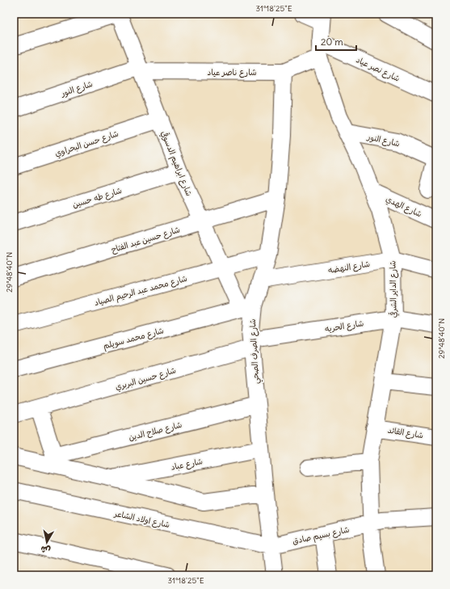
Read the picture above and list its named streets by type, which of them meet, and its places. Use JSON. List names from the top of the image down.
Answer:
{
  "streets": {
    "street": [
      "شارع نصر عياد",
      "شارع ناصر عياد",
      "شارع النور",
      "شارع حسن البحراوي",
      "شارع ابراهيم الدسوقي",
      "شارع طه حسين",
      "شارع الهدي",
      "شارع حسين عبد الفتاح",
      "شارع النهضه",
      "شارع الداير الشرقي",
      "شارع محمد عبد الرحيم الصياد",
      "شارع الحريه",
      "شارع محمد سويلم",
      "شارع الصرف الصحي",
      "شارع حسين البربري",
      "شارع صلاح الدين",
      "شارع القائد",
      "شارع عباد",
      "شارع اولاد الشاعر",
      "شارع بسيم صادق"
    ]
  },
  "crossings": [
    ["شارع نصر عياد", "شارع ناصر عياد"],
    ["شارع نصر عياد", "شارع الداير الشرقي"],
    ["شارع ناصر عياد", "شارع النور"],
    ["شارع ناصر عياد", "شارع ابراهيم الدسوقي"],
    ["شارع ناصر عياد", "شارع الداير الشرقي"],
    ["شارع ناصر عياد", "شارع الصرف الصحي"],
    ["شارع النور", "شارع ابراهيم الدسوقي"],
    ["شارع النور", "شارع الداير الشرقي"],
    ["شارع حسن البحراوي", "شارع ابراهيم الدسوقي"],
    ["شارع ابراهيم الدسوقي", "شارع طه حسين"],
    ["شارع ابراهيم الدسوقي", "شارع حسين عبد الفتاح"],
    ["شارع ابراهيم الدسوقي", "شارع محمد عبد الرحيم الصياد"],
    ["شارع ابراهيم الدسوقي", "شارع محمد سويلم"],
    ["شارع ابراهيم الدسوقي", "شارع الصرف الصحي"],
    ["شارع الهدي", "شارع الداير الشرقي"],
    ["شارع حسين عبد الفتاح", "شارع الصرف الصحي"],
    ["شارع النهضه", "شارع الداير الشرقي"],
    ["شارع النهضه", "شارع الصرف الصحي"],
    ["شارع الداير الشرقي", "شارع الحريه"],
    ["شارع الداير الشرقي", "شارع القائد"],
    ["شارع الداير الشرقي", "شارع بسيم صادق"],
    ["شارع محمد عبد الرحيم الصياد", "شارع الصرف الصحي"],
    ["شارع الحريه", "شارع الصرف الصحي"],
    ["شارع الحريه", "شارع حسين البربري"],
    ["شارع محمد سويلم", "شارع الصرف الصحي"],
    ["شارع الصرف الصحي", "شارع حسين البربري"],
    ["شارع الصرف الصحي", "شارع صلاح الدين"],
    ["شارع الصرف الصحي", "شارع عباد"],
    ["شارع الصرف الصحي", "شارع اولاد الشاعر"],
    ["شارع الصرف الصحي", "شارع بسيم صادق"],
    ["شارع اولاد الشاعر", "شارع بسيم صادق"]
  ],
  "scale_bar": "20 m",
  "north": "bottom",
  "coordinates": ["31°18'25\"E", "29°48'40\"N"]
}
